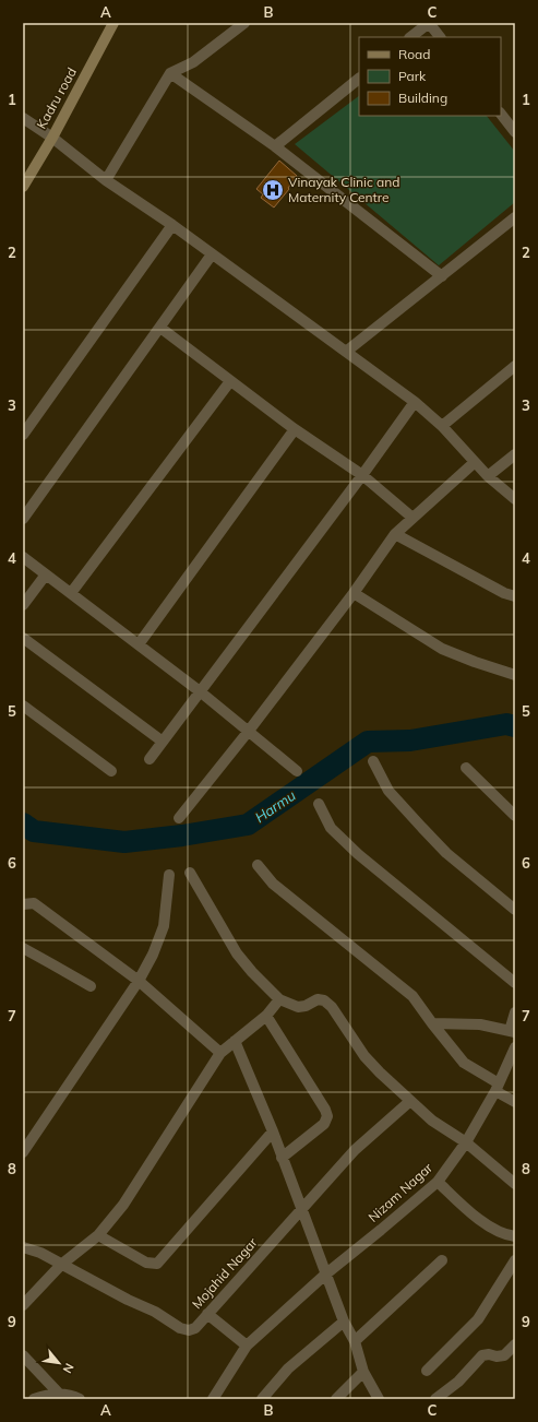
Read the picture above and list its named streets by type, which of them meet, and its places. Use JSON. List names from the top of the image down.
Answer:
{
  "streets": {
    "main road": ["Kadru road"],
    "street": ["Nizam Nagar", "Mojahid Nagar"]
  },
  "water": ["Harmu"],
  "places": {
    "hospital": ["Vinayak Clinic and Maternity Centre"]
  },
  "legend": ["Road", "Park", "Building"],
  "north": "bottom right",
  "grid": {
    "columns": ["A", "B", "C"],
    "rows": [
      "1",
      "2",
      "3",
      "4",
      "5",
      "6",
      "7",
      "8",
      "9"
    ]
  }
}
